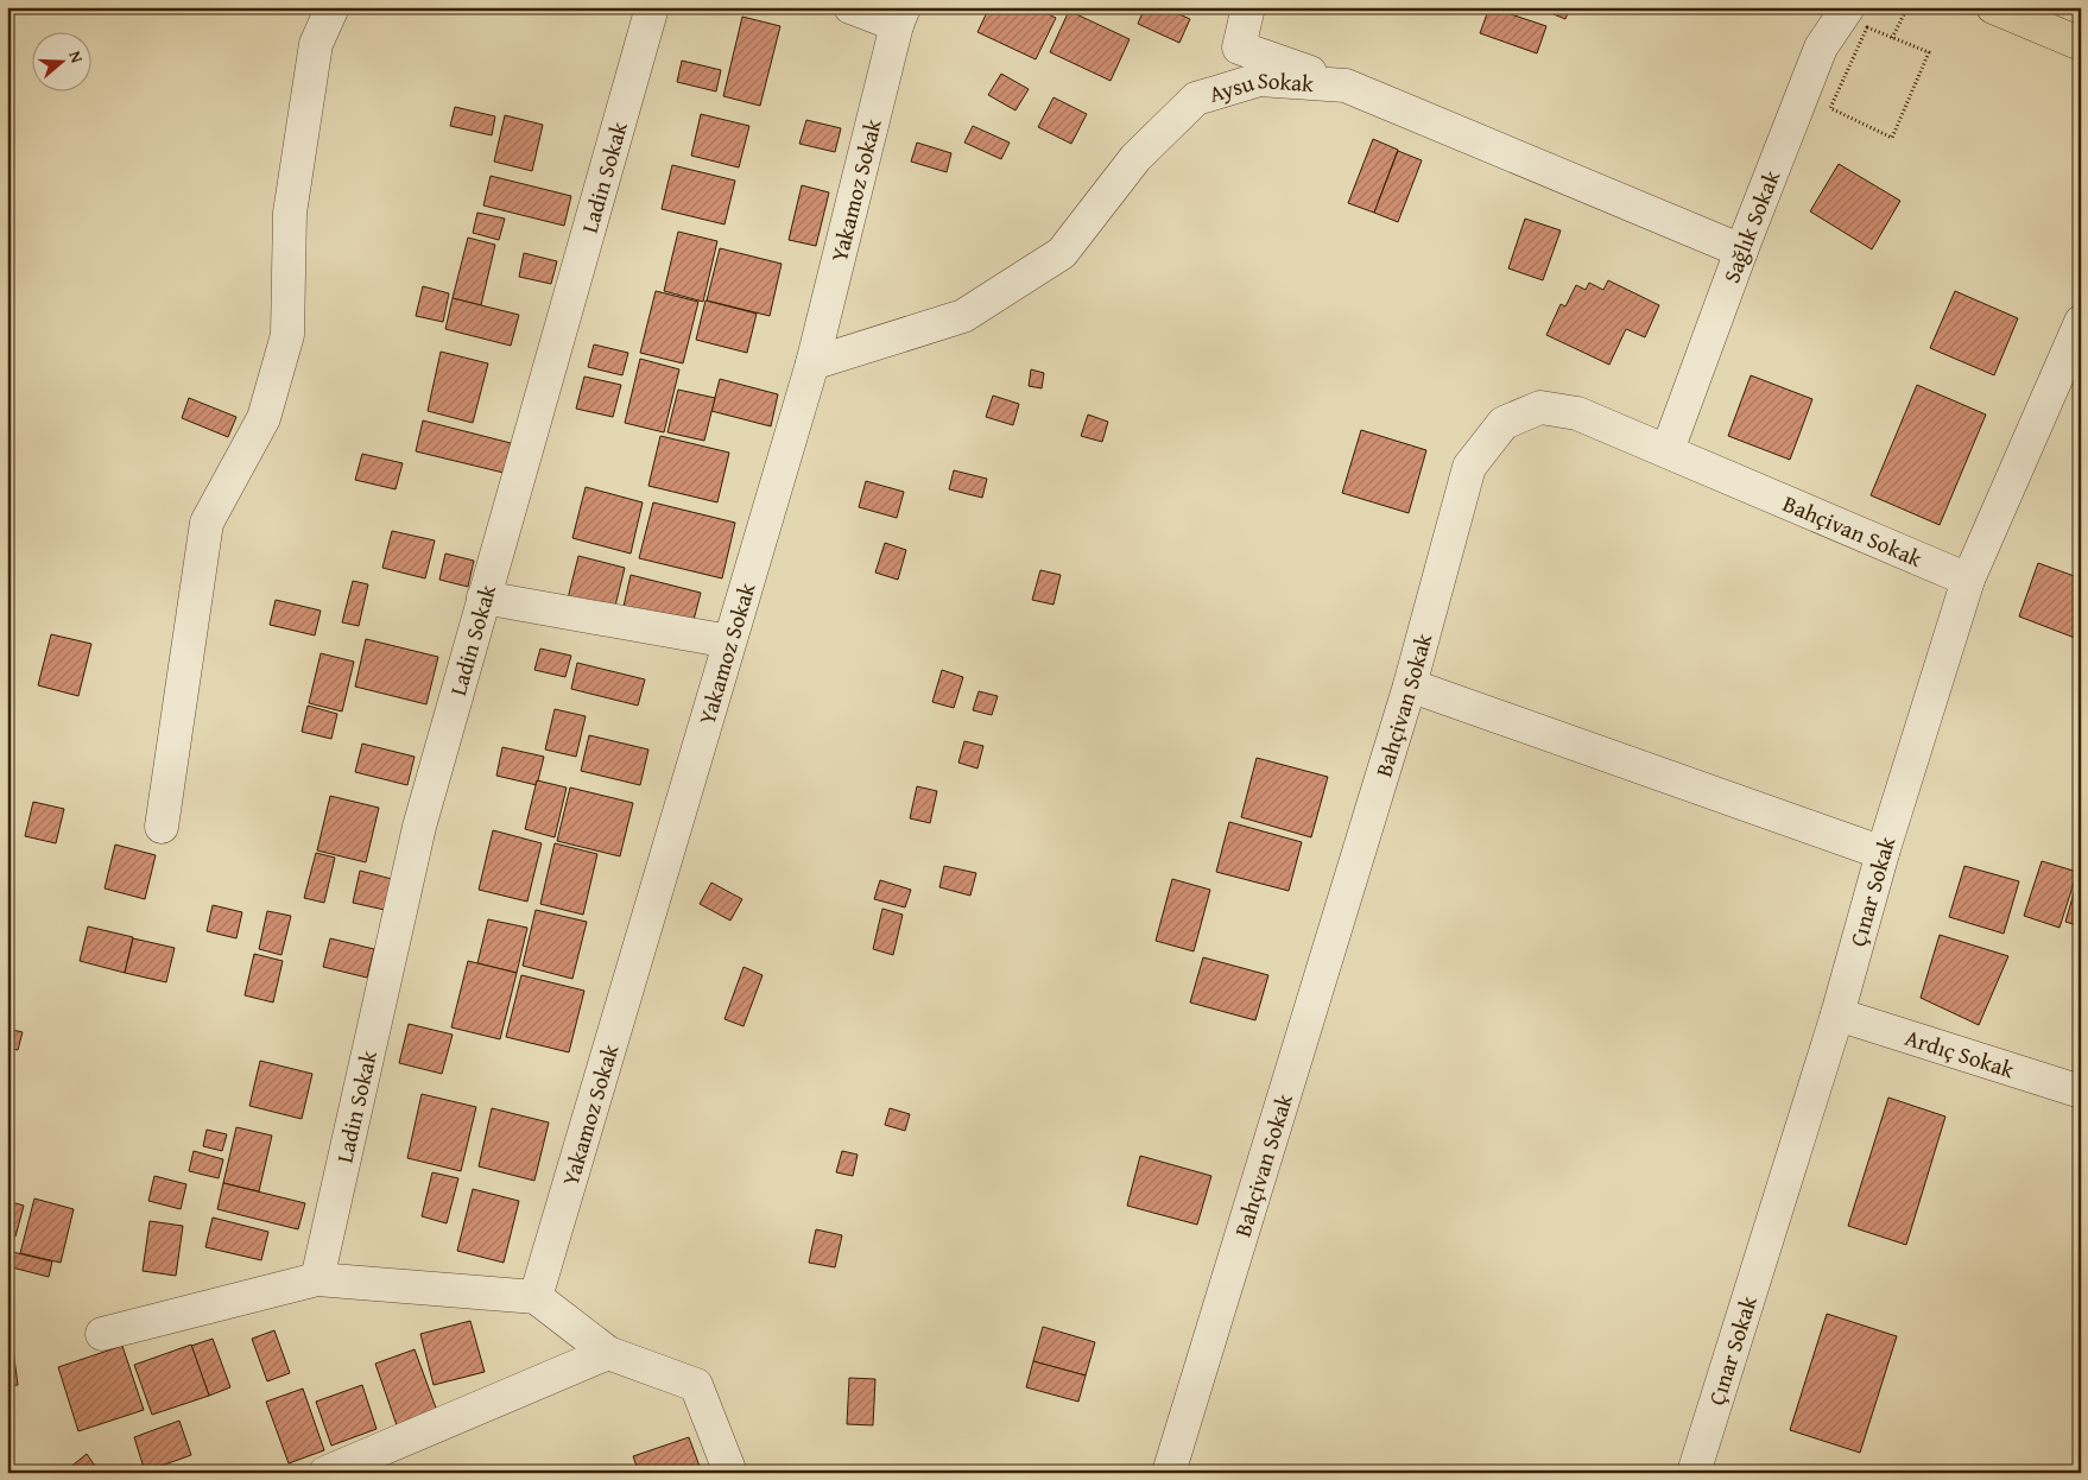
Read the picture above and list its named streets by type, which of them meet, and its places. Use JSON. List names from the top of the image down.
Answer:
{
  "streets": {
    "street": [
      "Aysu Sokak",
      "Ladin Sokak",
      "Yakamoz Sokak",
      "Sağlık Sokak",
      "Bahçivan Sokak",
      "Çınar Sokak",
      "Ardıç Sokak"
    ]
  },
  "crossings": [
    ["Aysu Sokak", "Yakamoz Sokak"],
    ["Aysu Sokak", "Sağlık Sokak"],
    ["Sağlık Sokak", "Bahçivan Sokak"],
    ["Bahçivan Sokak", "Çınar Sokak"],
    ["Çınar Sokak", "Ardıç Sokak"]
  ],
  "north": "right"
}
